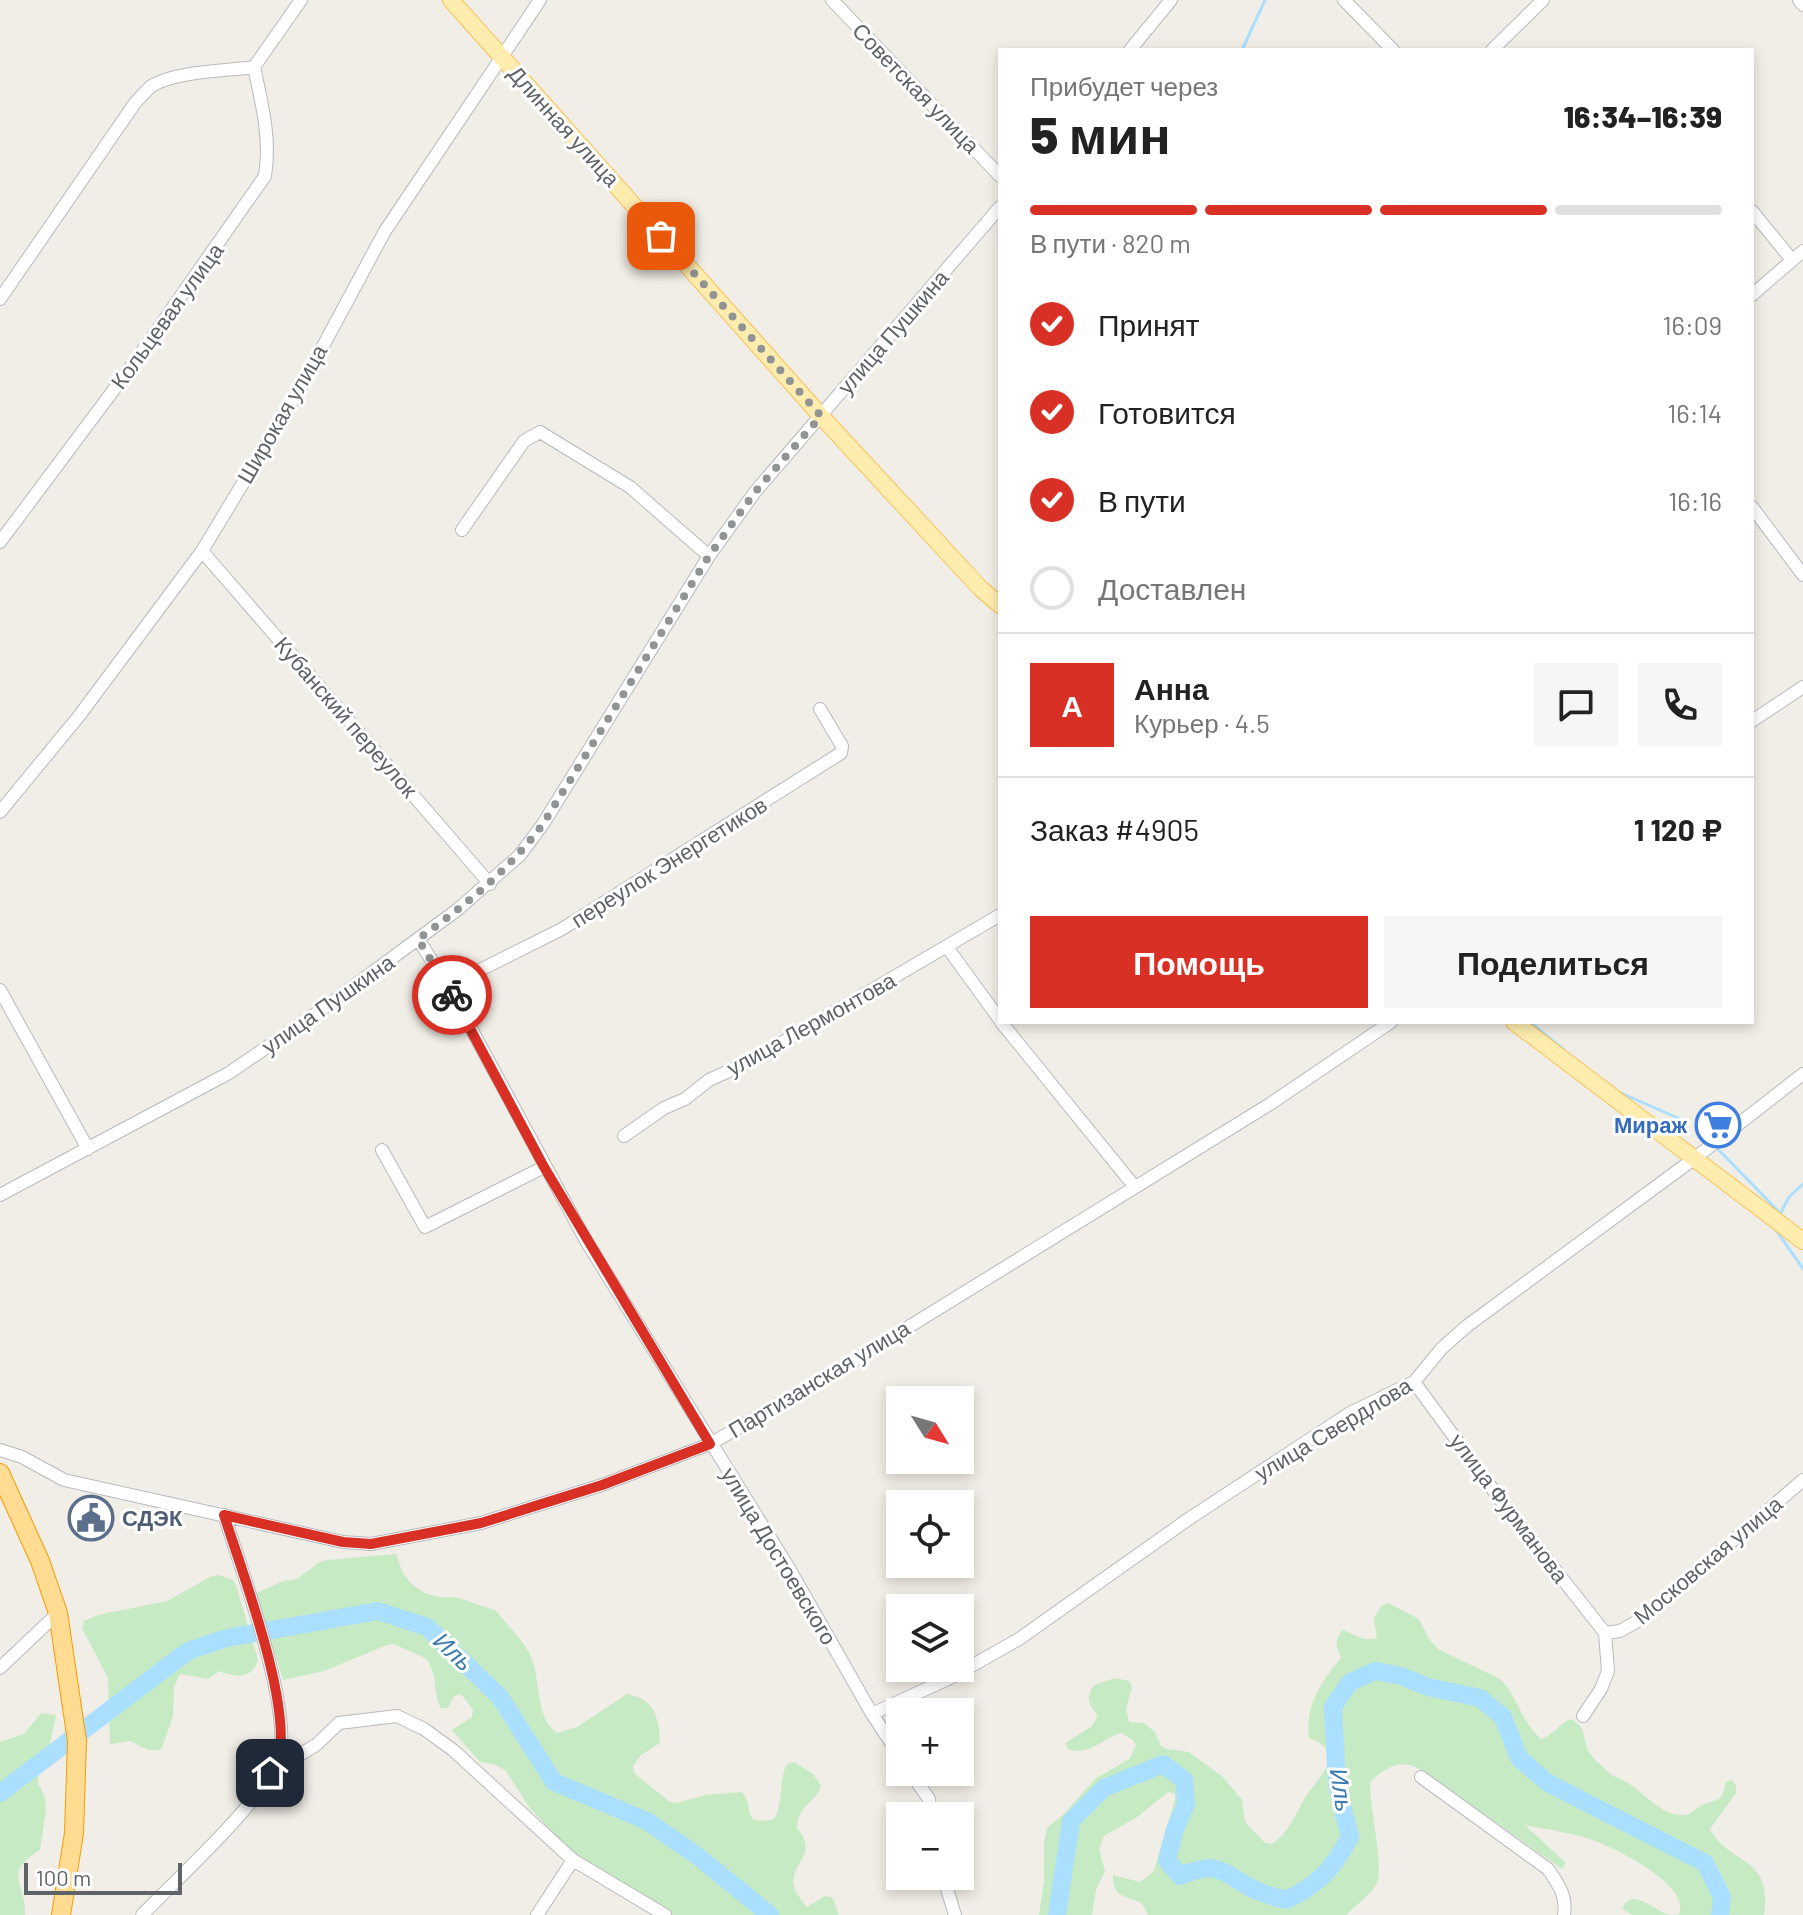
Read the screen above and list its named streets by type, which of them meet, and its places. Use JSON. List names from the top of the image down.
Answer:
{
  "streets": {
    "main road": ["Длинная улица"],
    "street": [
      "Советская улица",
      "Кольцевая улица",
      "улица Пушкина",
      "Широкая улица",
      "Кубанский переулок",
      "переулок Энергетиков",
      "улица Лермонтова",
      "Партизанская улица",
      "улица Свердлова",
      "улица Фурманова",
      "улица Достоевского",
      "Московская улица"
    ]
  },
  "crossings": [
    ["Длинная улица", "улица Пушкина"],
    ["Длинная улица", "Широкая улица"],
    ["улица Пушкина", "Кубанский переулок"],
    ["улица Пушкина", "улица Достоевского"],
    ["Широкая улица", "Кубанский переулок"],
    ["переулок Энергетиков", "улица Достоевского"],
    ["Партизанская улица", "улица Достоевского"],
    ["улица Свердлова", "улица Фурманова"],
    ["улица Свердлова", "улица Достоевского"],
    ["улица Фурманова", "Московская улица"]
  ],
  "water": ["Иль"],
  "places": {
    "supermarket": ["Мираж"],
    "public building": ["СДЭК"]
  },
  "scale_bar": "100 m",
  "north": "bottom right",
  "page": {
    "heading": ["5 мин", "Прибудет через", "16:34–16:39"],
    "panel": [
      "Анна",
      "Курьер · 4.5",
      "Заказ #4905",
      "1 120 ₽"
    ],
    "bar": "В пути · 820 m",
    "list": [
      ["Принят", "16:09"],
      ["Готовится", "16:14"],
      ["В пути", "16:16"],
      "Доставлен"
    ],
    "round": "А",
    "buttons": ["Помощь", "Поделиться"],
    "map_buttons": ["+", "−"],
    "scale": "100 m"
  }
}
